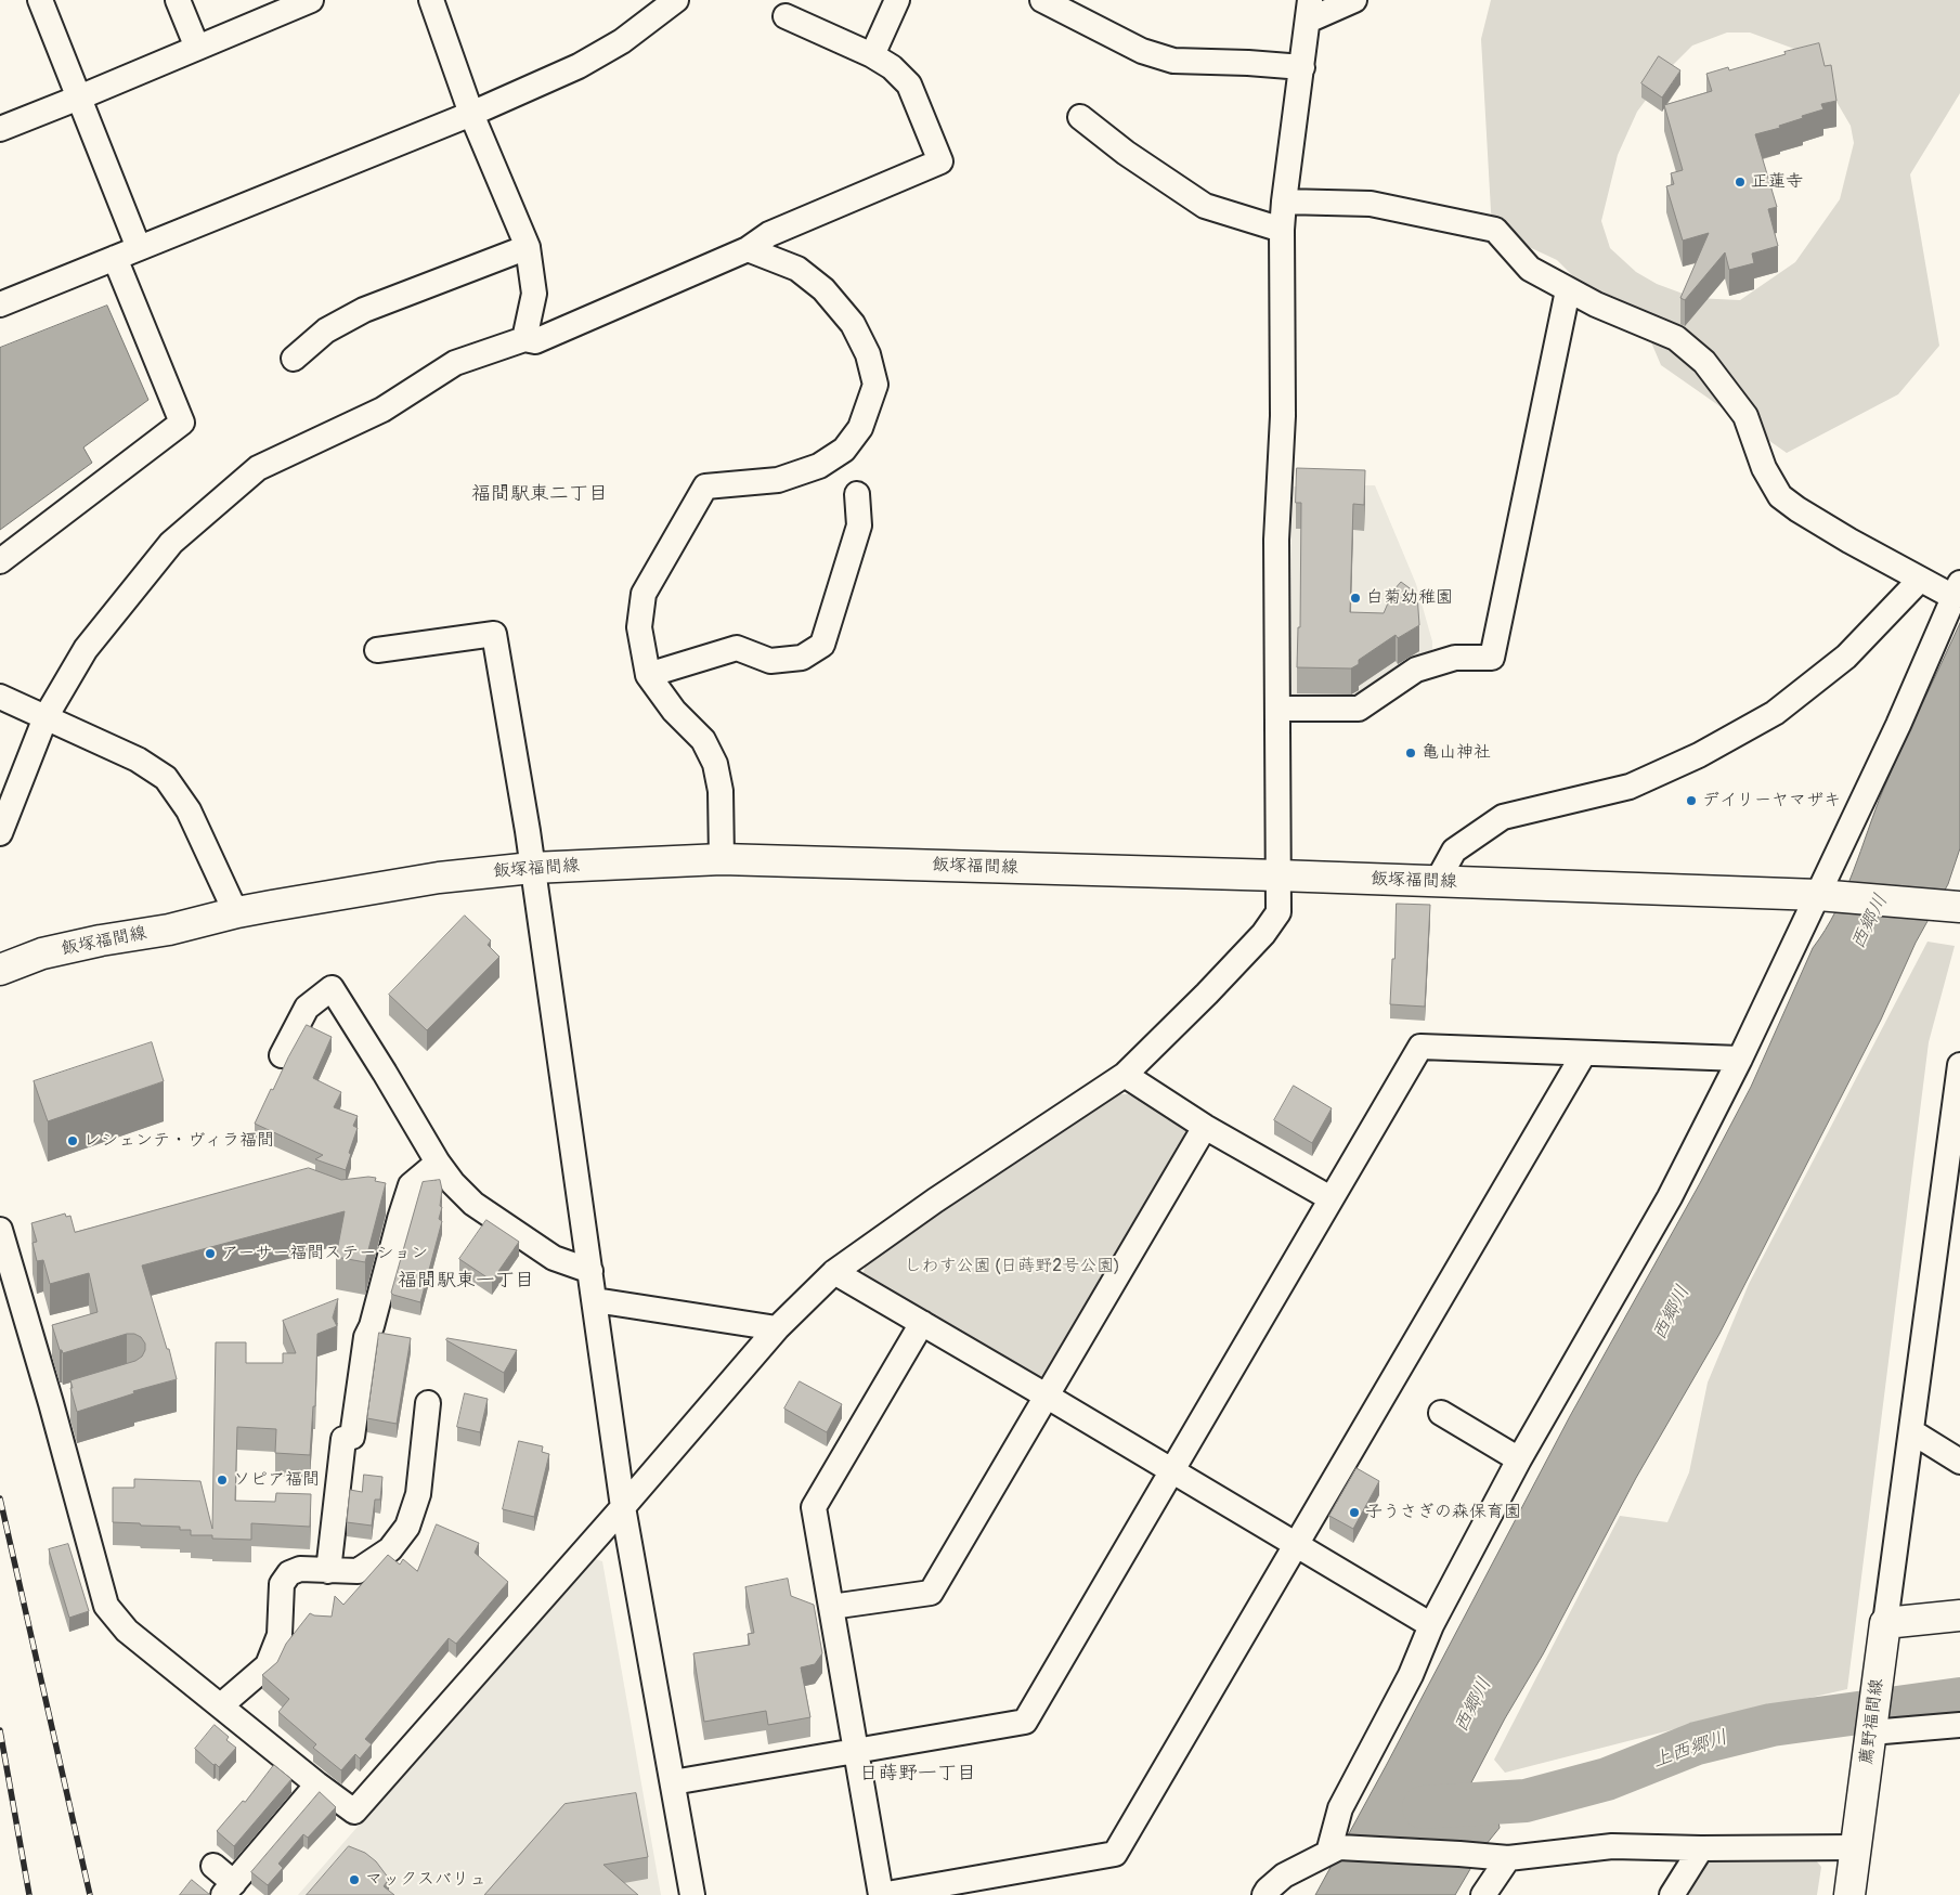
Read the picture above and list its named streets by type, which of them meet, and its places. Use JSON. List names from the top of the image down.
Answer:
{
  "streets": {
    "main road": ["飯塚福間線", "薦野福間線"]
  },
  "districts": ["福間駅東二丁目", "福間駅東一丁目", "日蒔野一丁目"],
  "water": ["西郷川", "上西郷川"],
  "parks": ["しわす公園 (日蒔野2号公園)"],
  "places": [
    "正蓮寺",
    "白菊幼稚園",
    "亀山神社",
    "デイリーヤマザキ",
    "レシェンテ・ヴィラ福間",
    "アーサー福間ステーション",
    "ソピア福間",
    "子うさぎの森保育園",
    "マックスバリュ"
  ]
}
